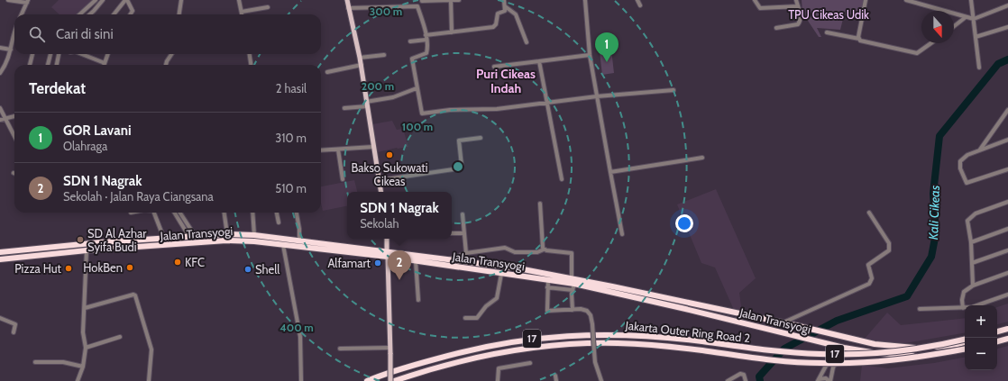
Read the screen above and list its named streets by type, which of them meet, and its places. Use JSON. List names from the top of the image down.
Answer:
{
  "streets": {
    "highway": ["Jalan Transyogi", "Jakarta Outer Ring Road 2", "17"]
  },
  "districts": ["Puri Cikeas Indah"],
  "water": ["Kali Cikeas"],
  "parks": ["TPU Cikeas Udik"],
  "places": [
    "Bakso Sukowati Cikeas",
    "SD Al Azhar Syifa Budi",
    "KFC",
    "Alfamart",
    "HokBen",
    "Pizza Hut",
    "Shell"
  ],
  "north": "bottom",
  "page": {
    "search": "Cari di sini",
    "pins": ["1", "2"],
    "heading": ["Terdekat", "2 hasil"],
    "list": [
      {
        "mark": "1",
        "name": "GOR Lavani",
        "note": "Olahraga",
        "value": "310 m"
      },
      {
        "mark": "2",
        "name": "SDN 1 Nagrak",
        "note": "Sekolah · Jalan Raya Ciangsana",
        "value": "510 m"
      }
    ],
    "popup": ["SDN 1 Nagrak", "Sekolah"],
    "map_buttons": ["+", "−"]
  },
  "rings": [
    "300 m",
    "200 m",
    "100 m",
    "400 m"
  ]
}
